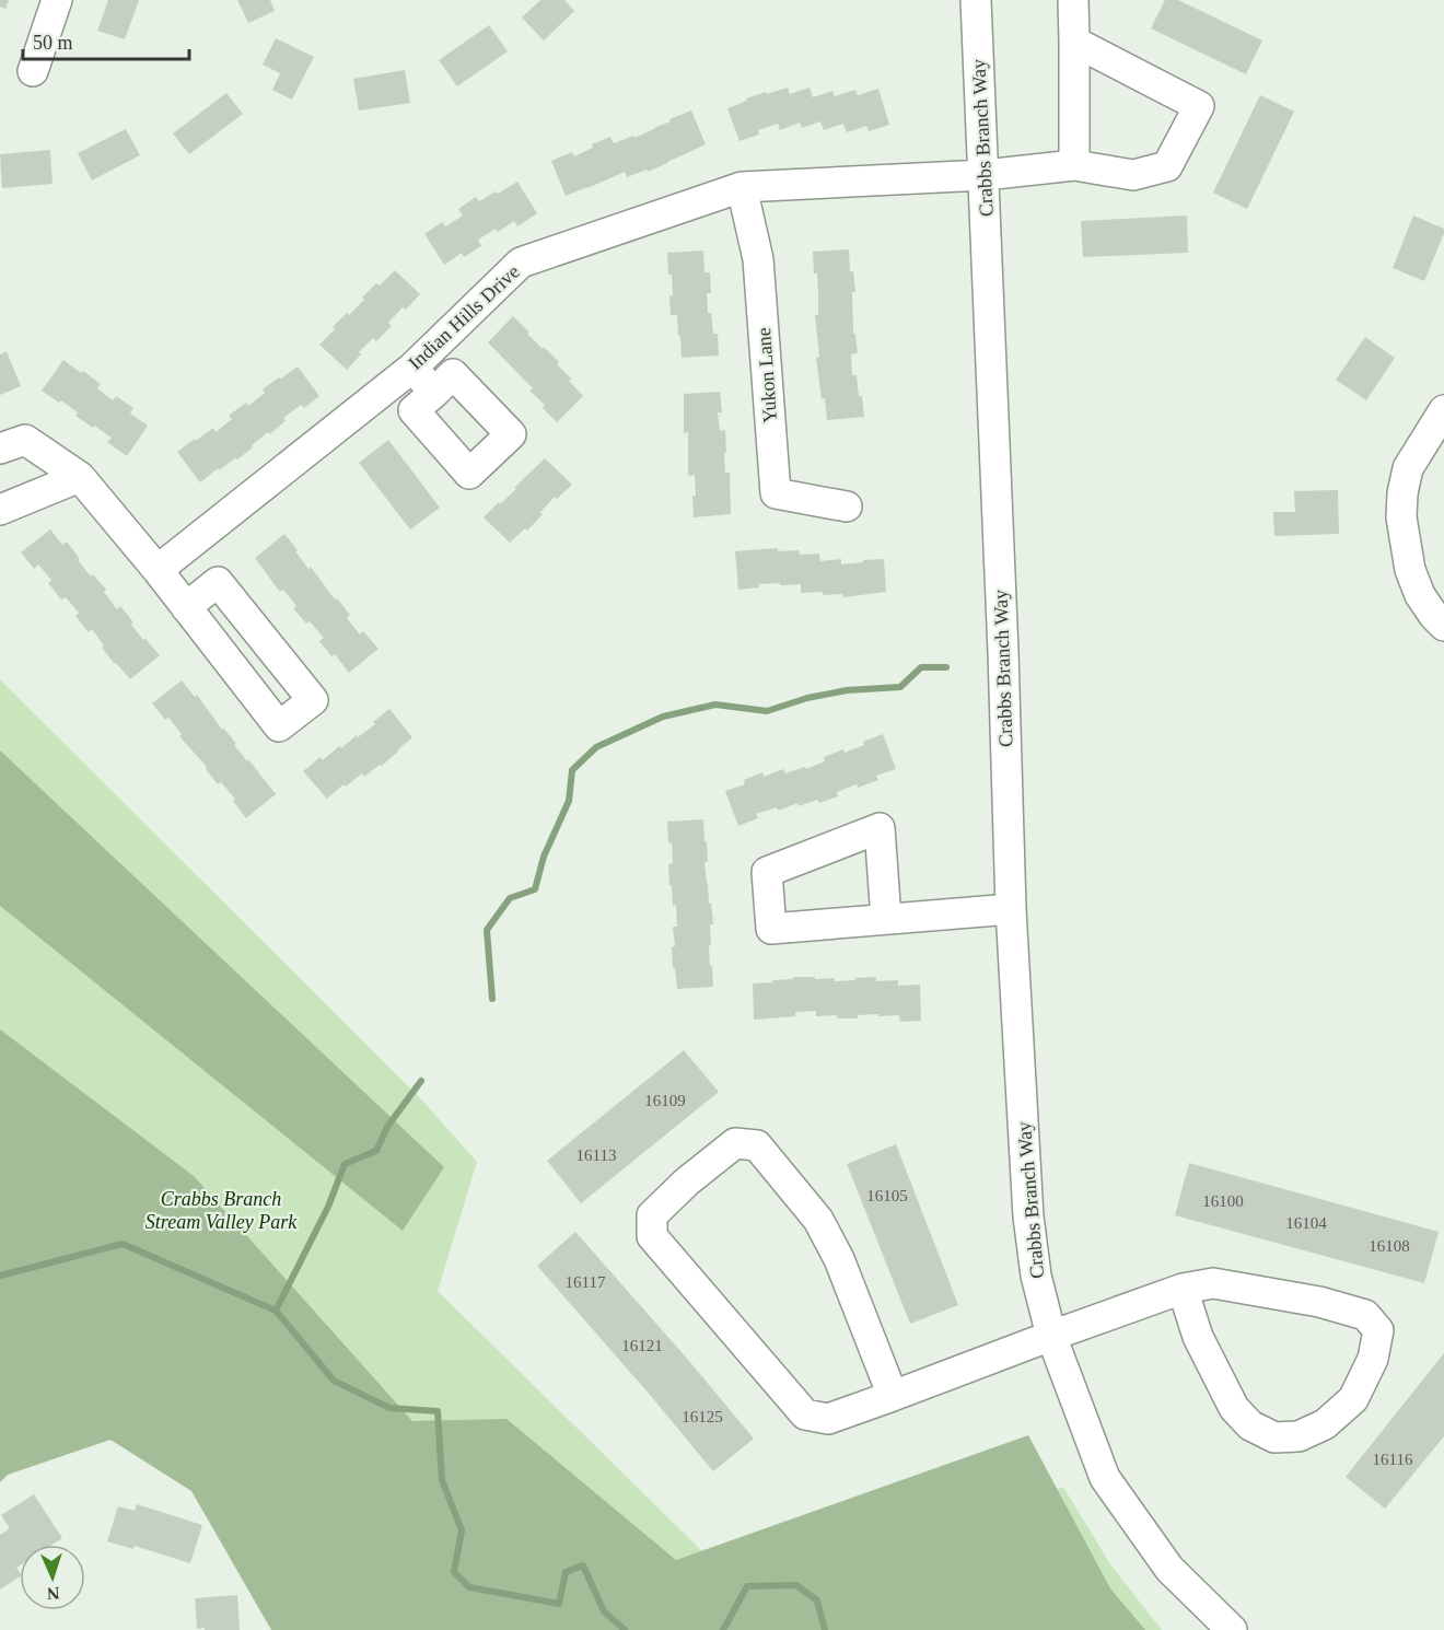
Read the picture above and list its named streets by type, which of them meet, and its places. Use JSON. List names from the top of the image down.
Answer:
{
  "streets": {
    "street": ["Crabbs Branch Way", "Indian Hills Drive", "Yukon Lane"]
  },
  "crossings": [
    ["Crabbs Branch Way", "Indian Hills Drive"],
    ["Indian Hills Drive", "Yukon Lane"]
  ],
  "parks": ["Crabbs Branch Stream Valley Park"],
  "house_numbers": [
    "16109",
    "16113",
    "16105",
    "16100",
    "16104",
    "16108",
    "16117",
    "16121",
    "16125",
    "16116"
  ],
  "scale_bar": "50 m",
  "north": "bottom"
}
